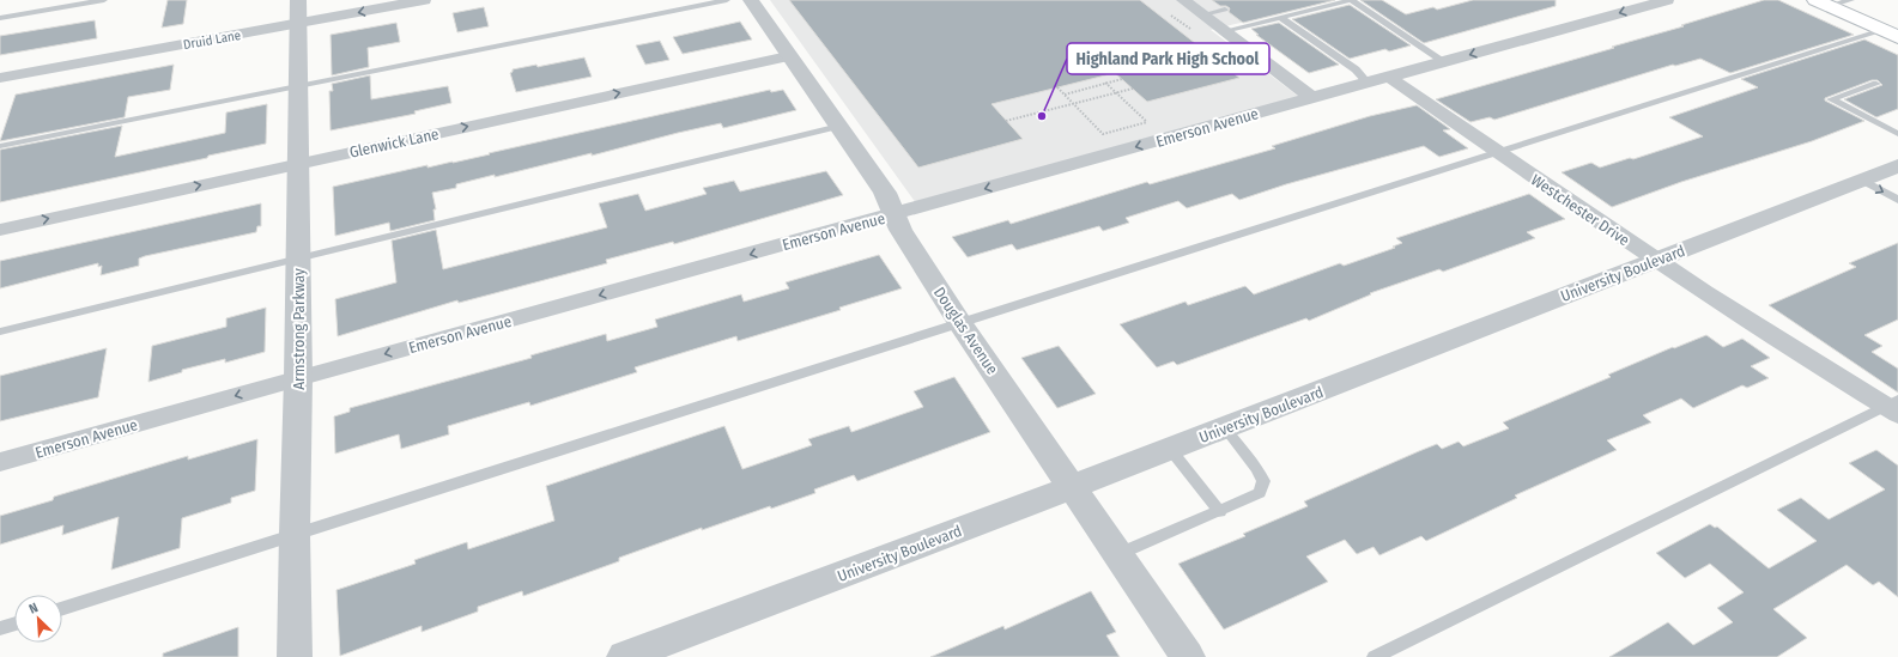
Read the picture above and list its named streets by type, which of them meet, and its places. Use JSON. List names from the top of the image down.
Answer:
{
  "streets": {
    "street": [
      "Druid Lane",
      "Emerson Avenue",
      "Glenwick Lane",
      "Westchester Drive",
      "University Boulevard",
      "Armstrong Parkway",
      "Douglas Avenue"
    ]
  },
  "crossings": [
    ["Druid Lane", "Armstrong Parkway"],
    ["Emerson Avenue", "Westchester Drive"],
    ["Emerson Avenue", "Armstrong Parkway"],
    ["Emerson Avenue", "Douglas Avenue"],
    ["Glenwick Lane", "Armstrong Parkway"],
    ["Glenwick Lane", "Douglas Avenue"],
    ["Westchester Drive", "University Boulevard"],
    ["University Boulevard", "Douglas Avenue"]
  ],
  "one_way": ["Emerson Avenue", "Glenwick Lane"],
  "places": ["Highland Park High School"],
  "north": "top left"
}
